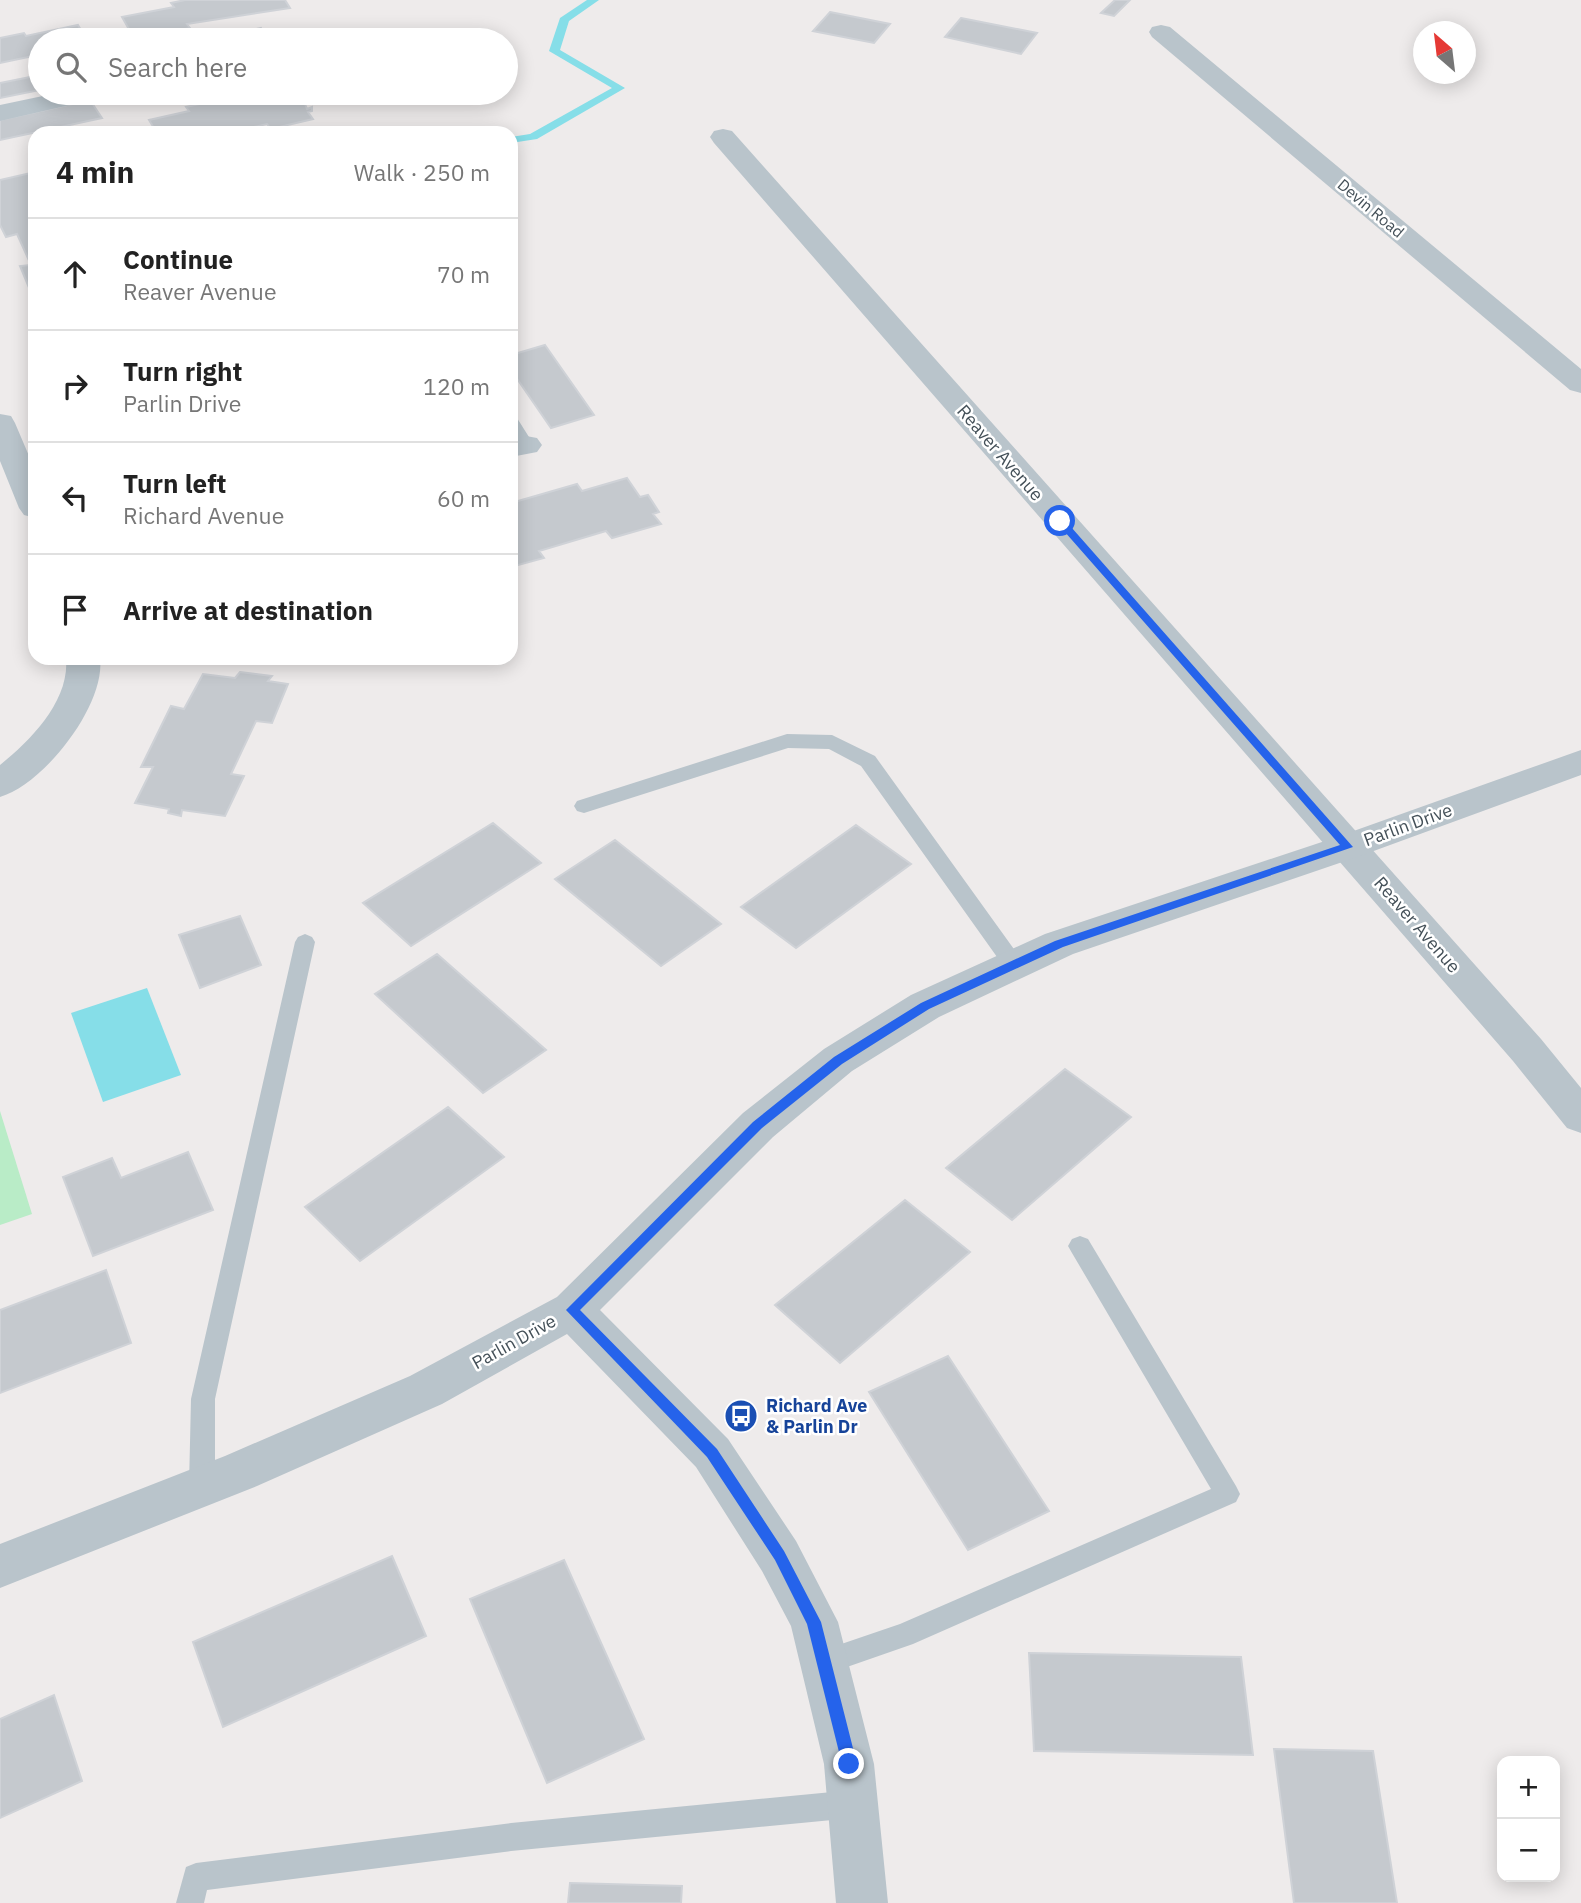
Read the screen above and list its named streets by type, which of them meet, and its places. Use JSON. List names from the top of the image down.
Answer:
{
  "streets": {
    "street": ["Devin Road", "Reaver Avenue", "Parlin Drive"]
  },
  "crossings": [
    ["Reaver Avenue", "Parlin Drive"]
  ],
  "places": {
    "bus stop": ["Richard Ave & Parlin Dr"]
  },
  "north": "top left",
  "page": {
    "search": "Search here",
    "heading": ["4 min", "Walk · 250 m"],
    "list": [
      ["Continue", "Reaver Avenue", "70 m"],
      ["Turn right", "Parlin Drive", "120 m"],
      ["Turn left", "Richard Avenue", "60 m"],
      "Arrive at destination"
    ],
    "map_buttons": ["+", "−"]
  }
}
